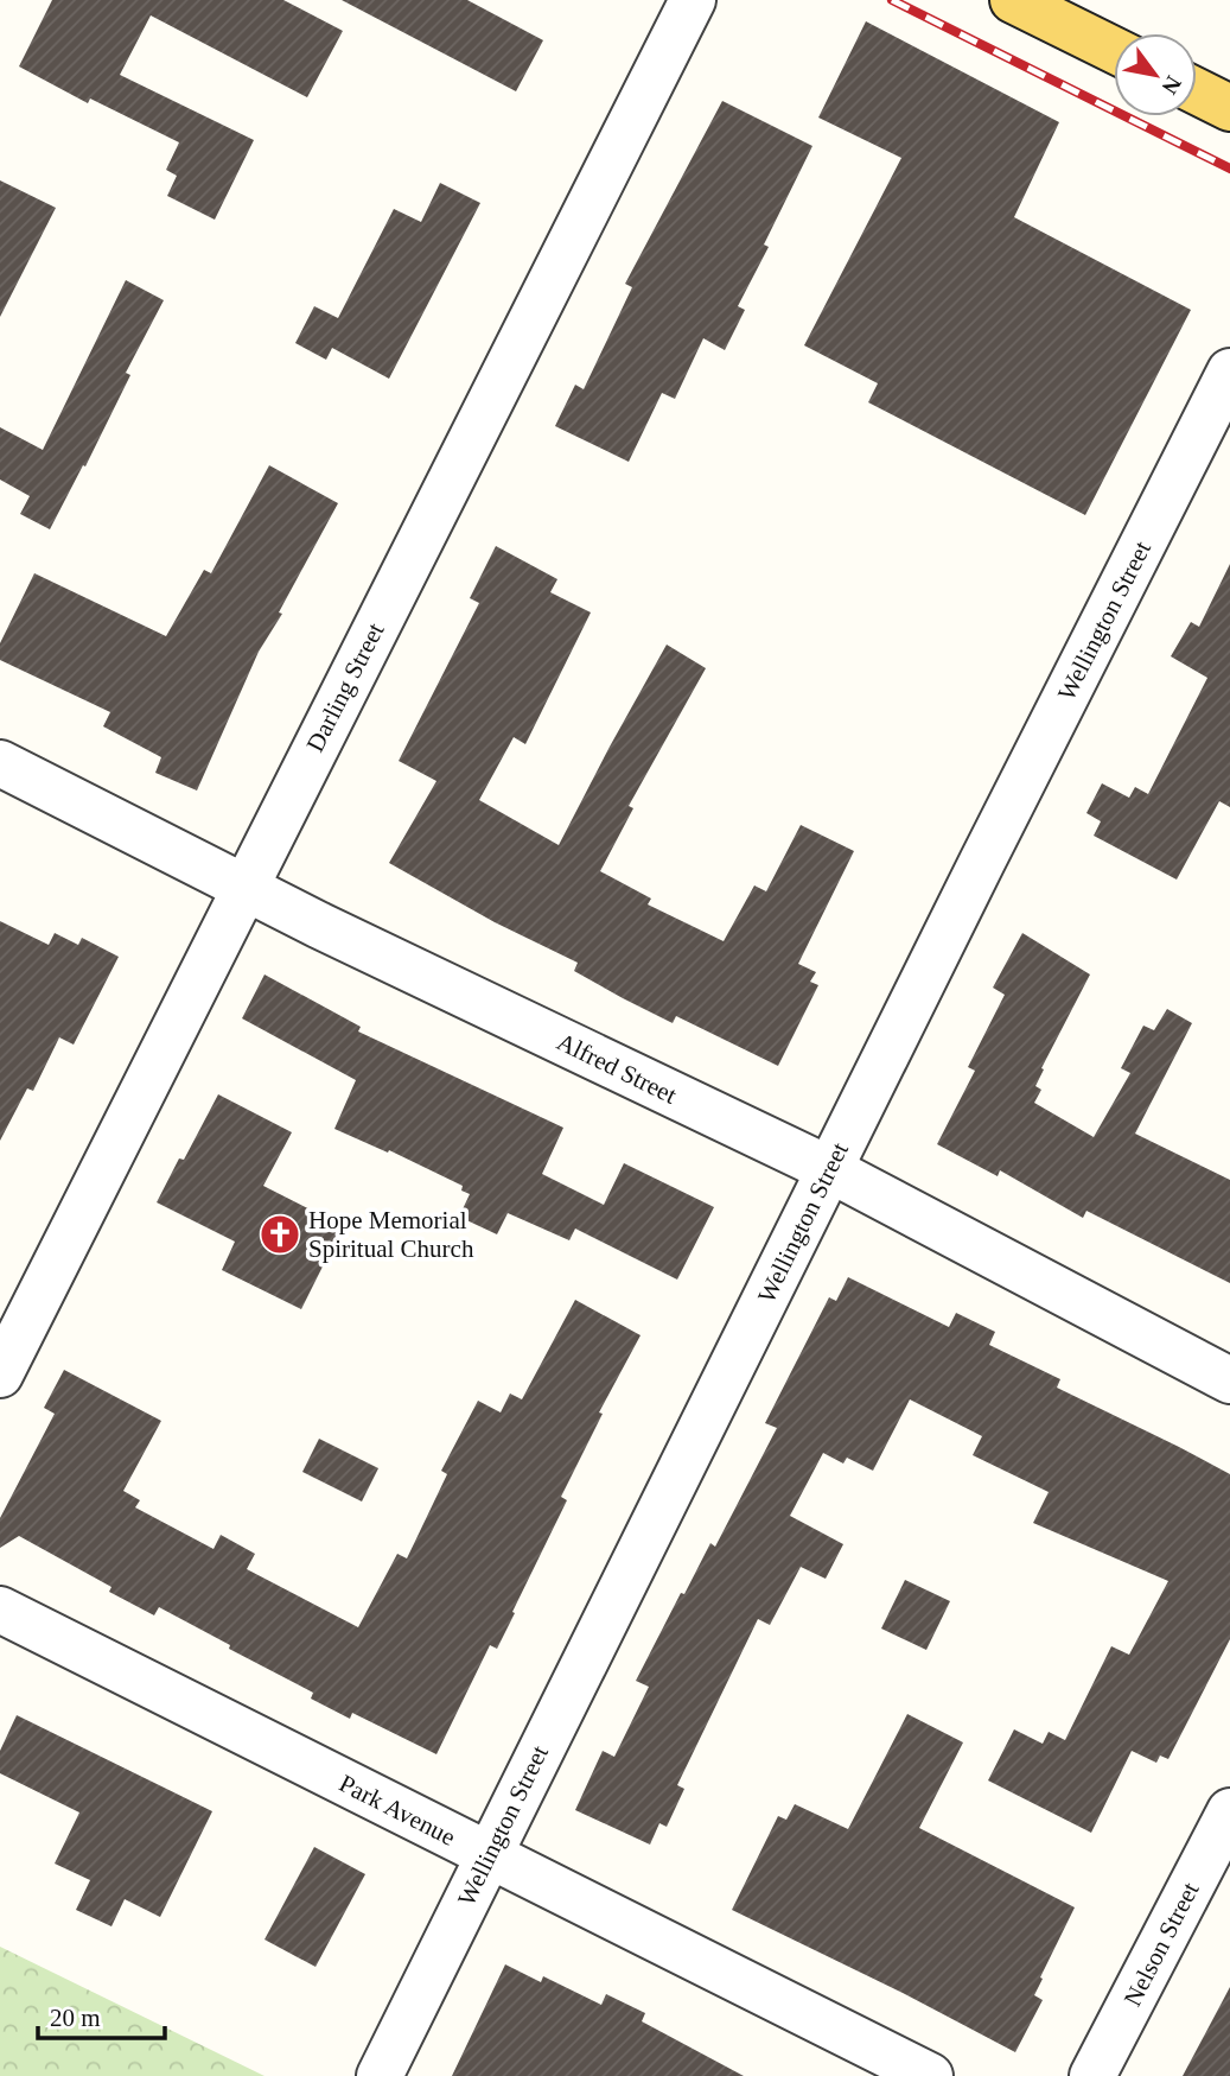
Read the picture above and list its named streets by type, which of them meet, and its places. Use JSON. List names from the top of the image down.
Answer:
{
  "streets": {
    "street": [
      "Wellington Street",
      "Darling Street",
      "Alfred Street",
      "Park Avenue",
      "Nelson Street"
    ]
  },
  "crossings": [
    ["Wellington Street", "Alfred Street"],
    ["Wellington Street", "Park Avenue"],
    ["Darling Street", "Alfred Street"]
  ],
  "places": {
    "church": ["Hope Memorial Spiritual Church"]
  },
  "scale_bar": "20 m",
  "north": "bottom right"
}
